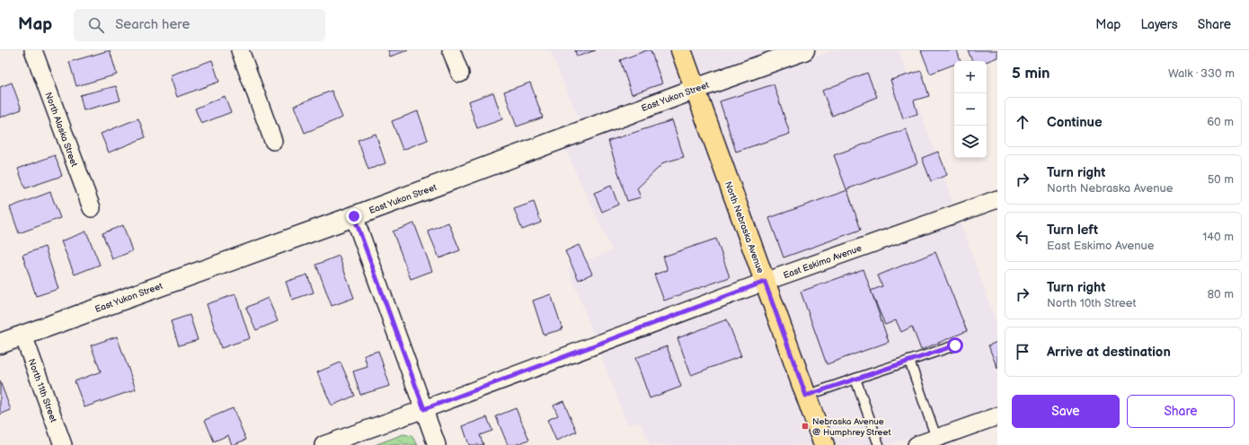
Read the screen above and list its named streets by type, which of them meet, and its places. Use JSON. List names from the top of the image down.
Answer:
{
  "streets": {
    "main road": ["North Nebraska Avenue"],
    "street": [
      "East Yukon Street",
      "North Alaska Street",
      "East Eskimo Avenue",
      "North 11th Street"
    ]
  },
  "crossings": [
    ["East Yukon Street", "North Nebraska Avenue"],
    ["East Yukon Street", "North 11th Street"],
    ["North Nebraska Avenue", "East Eskimo Avenue"]
  ],
  "places": {
    "transit": ["Nebraska Avenue @ Humphrey Street"]
  },
  "page": {
    "header": "Map",
    "search": "Search here",
    "nav": ["Map", "Layers", "Share"],
    "heading": ["5 min", "Walk · 330 m"],
    "map_buttons": ["+", "−"],
    "list": [
      ["Continue", "60 m"],
      ["Turn right", "North Nebraska Avenue", "50 m"],
      ["Turn left", "East Eskimo Avenue", "140 m"],
      ["Turn right", "North 10th Street", "80 m"],
      "Arrive at destination"
    ],
    "buttons": ["Save", "Share"]
  }
}
